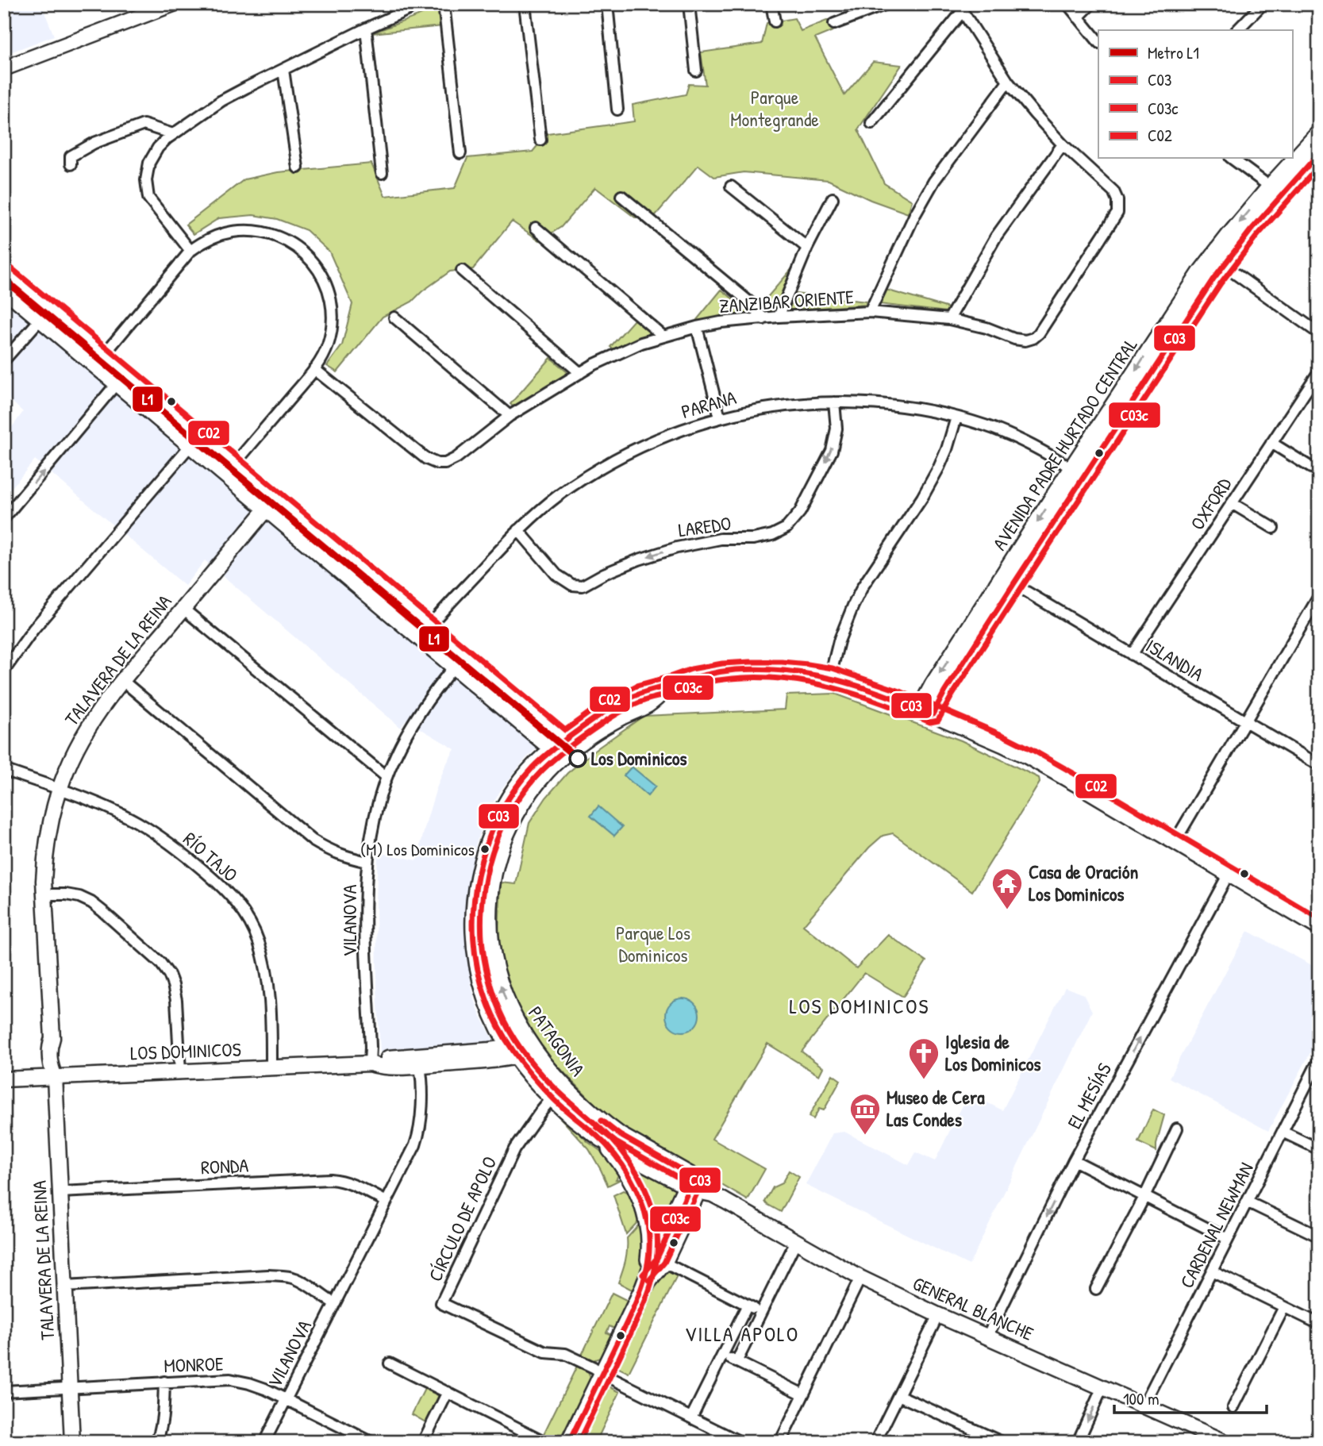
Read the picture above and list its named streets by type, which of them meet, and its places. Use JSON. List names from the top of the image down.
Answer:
{
  "streets": {
    "main road": ["AVENIDA PADRE HURTADO CENTRAL", "PATAGONIA"],
    "street": [
      "ZANZIBAR ORIENTE",
      "PARANA",
      "OXFORD",
      "LAREDO",
      "TALAVERA DE LA REINA",
      "ISLANDIA",
      "RÍO TAJO",
      "VILANOVA",
      "LOS DOMINICOS",
      "EL MESÍAS",
      "RONDA",
      "CÍRCULO DE APOLO",
      "CARDENAL NEWMAN",
      "GENERAL BLANCHE",
      "MONROE"
    ]
  },
  "crossings": [
    ["PARANA", "AVENIDA PADRE HURTADO CENTRAL"],
    ["PARANA", "LAREDO"],
    ["AVENIDA PADRE HURTADO CENTRAL", "ISLANDIA"],
    ["OXFORD", "ISLANDIA"],
    ["TALAVERA DE LA REINA", "RÍO TAJO"],
    ["TALAVERA DE LA REINA", "LOS DOMINICOS"],
    ["TALAVERA DE LA REINA", "RONDA"],
    ["TALAVERA DE LA REINA", "MONROE"],
    ["RÍO TAJO", "LOS DOMINICOS"],
    ["VILANOVA", "LOS DOMINICOS"],
    ["VILANOVA", "RONDA"],
    ["VILANOVA", "MONROE"],
    ["PATAGONIA", "LOS DOMINICOS"],
    ["PATAGONIA", "CÍRCULO DE APOLO"],
    ["PATAGONIA", "GENERAL BLANCHE"],
    ["EL MESÍAS", "GENERAL BLANCHE"],
    ["CARDENAL NEWMAN", "GENERAL BLANCHE"]
  ],
  "districts": ["LOS DOMINICOS", "VILLA APOLO"],
  "parks": ["Parque Montegrande", "Parque Los Dominicos"],
  "places": {
    "other": ["Los Dominicos", "(M) Los Dominicos"],
    "temple": ["Casa de Oración Los Dominicos"],
    "church": ["Iglesia de Los Dominicos"],
    "museum": ["Museo de Cera Las Condes"]
  },
  "lines": [
    "transit line C03",
    "transit line C03c",
    "transit line C02",
    "metro line L1"
  ],
  "legend": [
    "Metro L1",
    "C03",
    "C03c",
    "C02"
  ],
  "scale_bar": "100 m"
}
